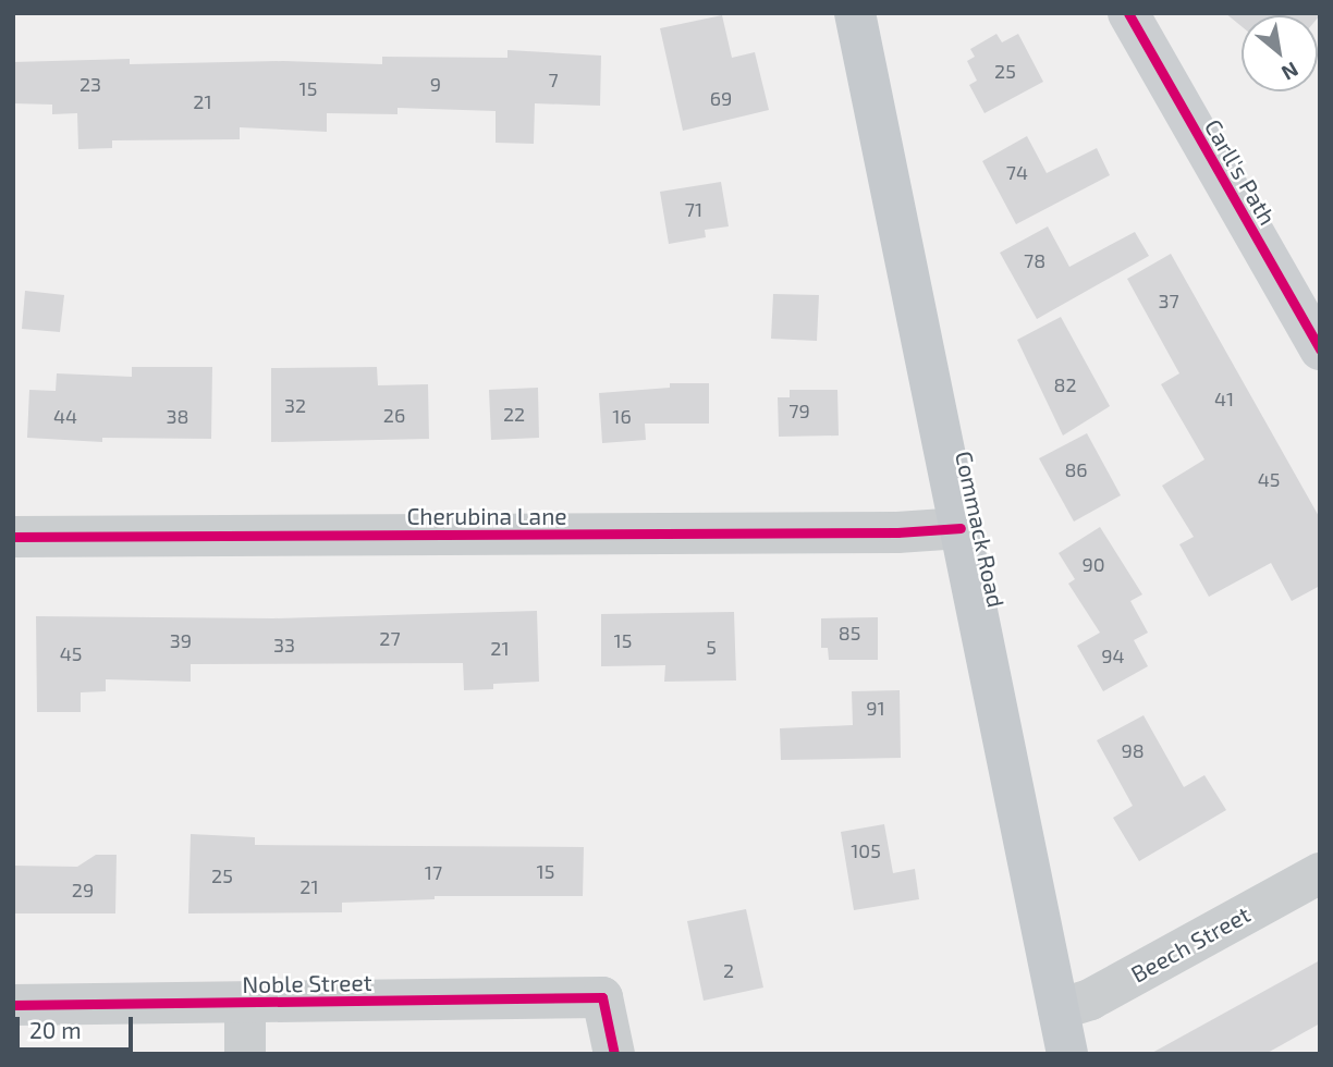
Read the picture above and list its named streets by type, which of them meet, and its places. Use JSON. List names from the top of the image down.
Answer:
{
  "streets": {
    "main road": ["Commack Road"],
    "street": [
      "Carll's Path",
      "Cherubina Lane",
      "Beech Street",
      "Noble Street"
    ]
  },
  "crossings": [
    ["Cherubina Lane", "Commack Road"],
    ["Commack Road", "Beech Street"]
  ],
  "house_numbers": [
    "25",
    "7",
    "23",
    "9",
    "15",
    "69",
    "21",
    "74",
    "71",
    "78",
    "37",
    "82",
    "41",
    "32",
    "79",
    "22",
    "26",
    "44",
    "38",
    "16",
    "86",
    "45",
    "90",
    "85",
    "27",
    "39",
    "15",
    "33",
    "5",
    "21",
    "45",
    "94",
    "91",
    "98",
    "105",
    "15",
    "17",
    "25",
    "21",
    "29",
    "2"
  ],
  "scale_bar": "20 m",
  "north": "bottom right"
}
